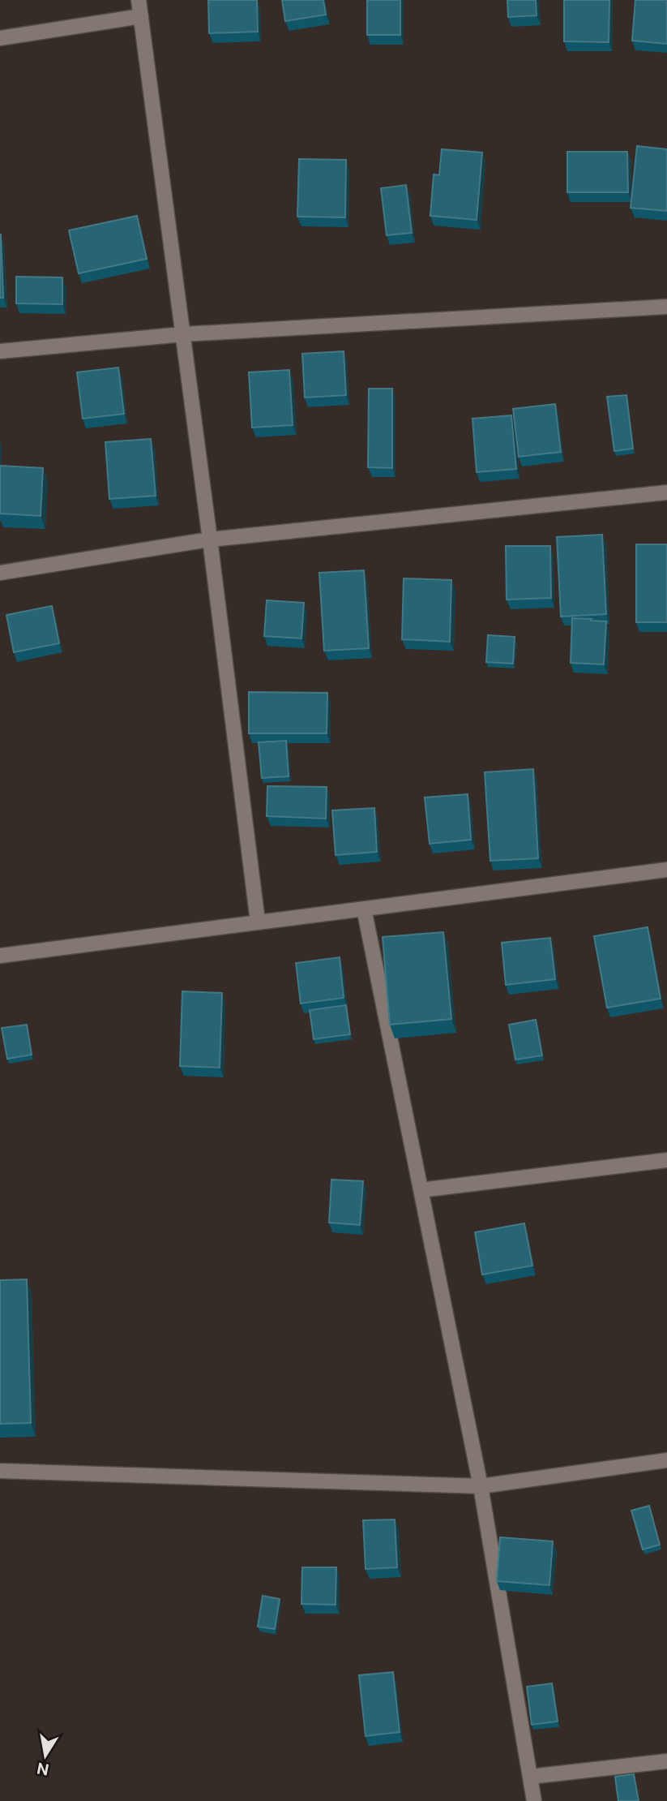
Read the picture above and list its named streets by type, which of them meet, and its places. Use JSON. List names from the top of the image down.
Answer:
{
  "north": "bottom"
}
